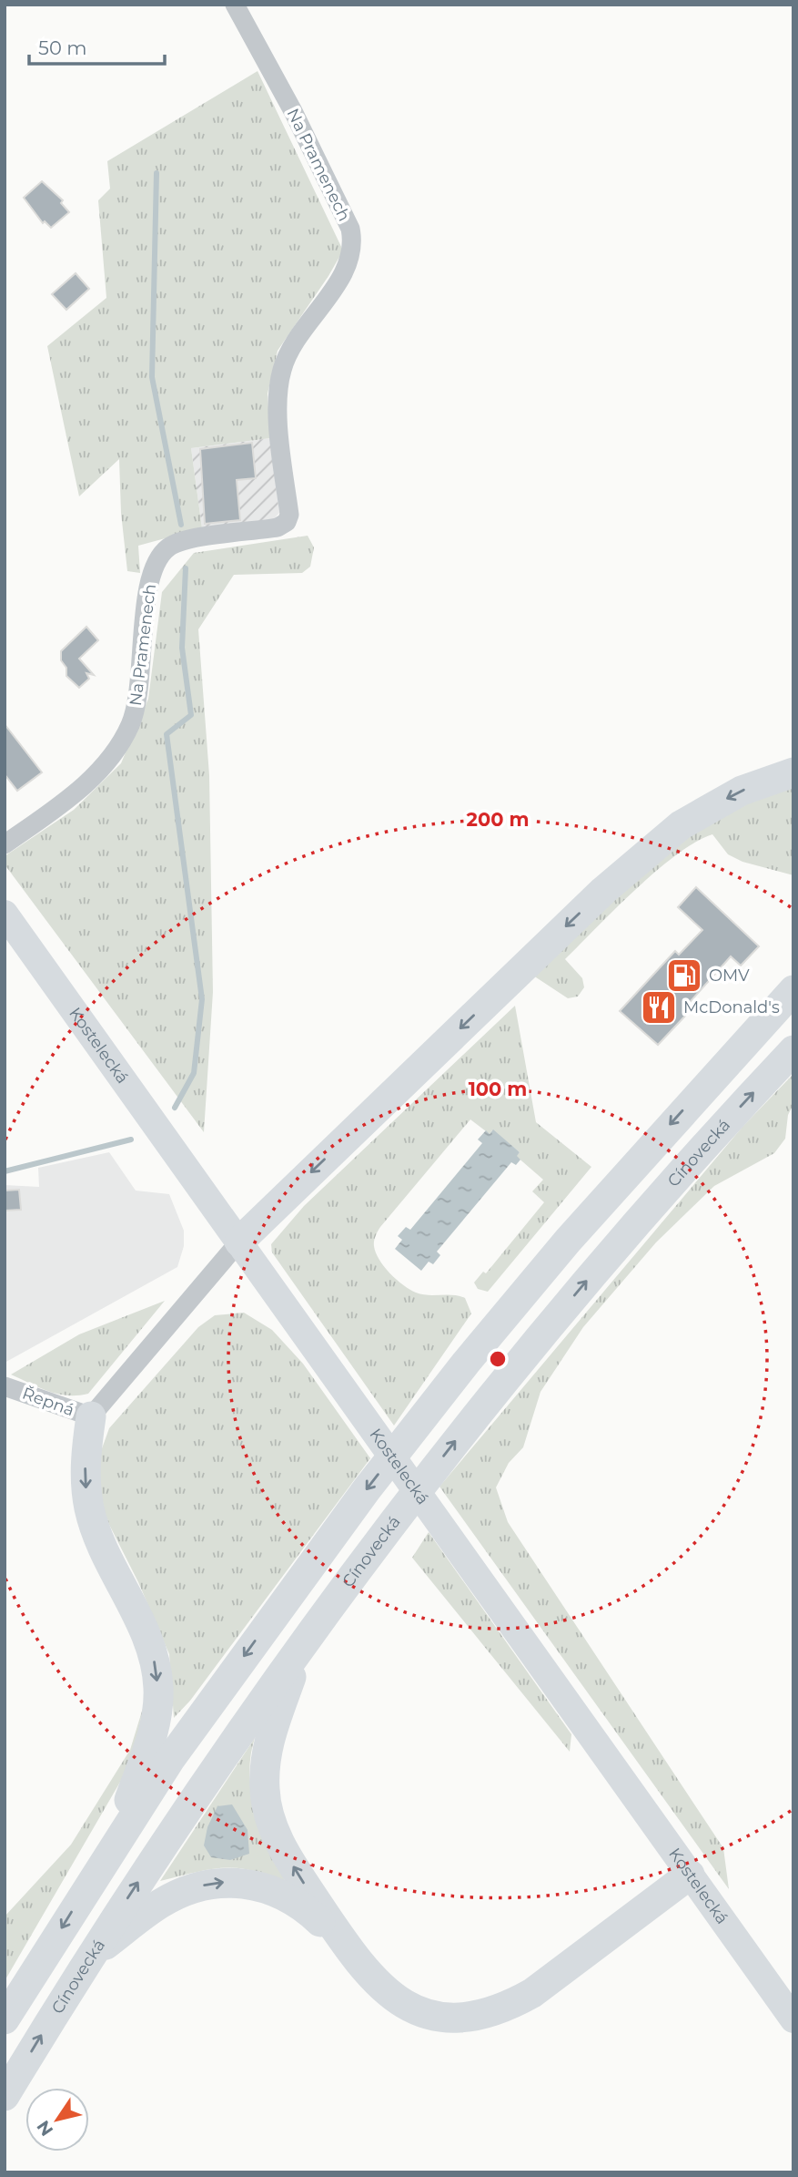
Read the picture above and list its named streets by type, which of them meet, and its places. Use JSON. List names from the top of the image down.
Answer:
{
  "streets": {
    "highway": ["Cínovecká"],
    "main road": ["Kostelecká"],
    "street": ["Na Pramenech", "Řepná"]
  },
  "places": {
    "fuel station": ["OMV"],
    "restaurant": ["McDonald's"]
  },
  "scale_bar": "50 m",
  "north": "bottom left",
  "rings": ["200 m", "100 m"]
}
